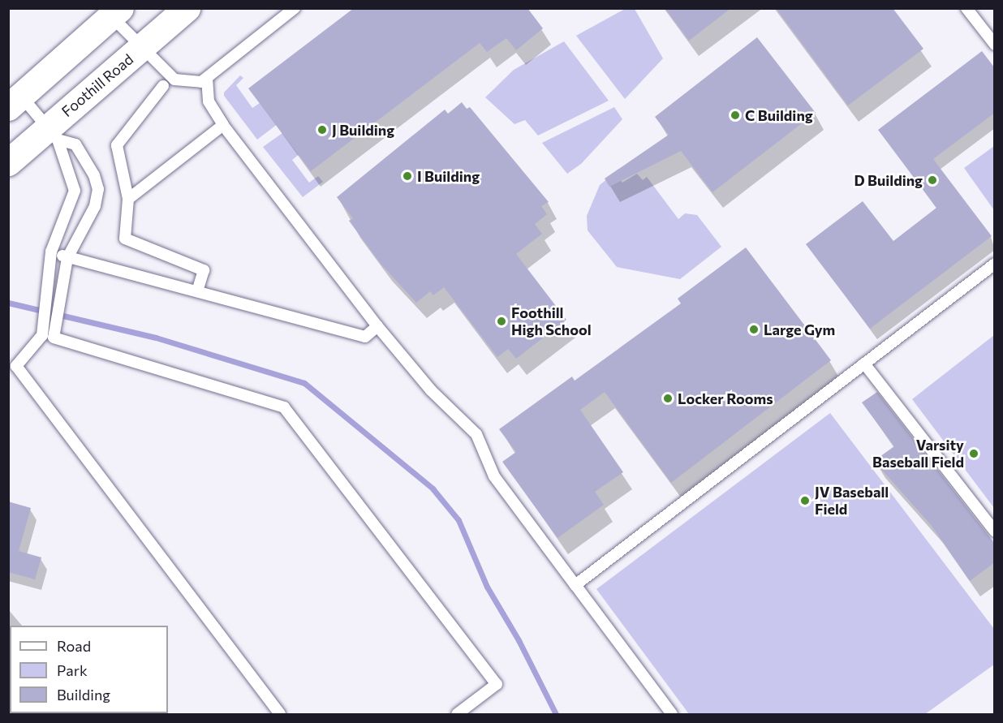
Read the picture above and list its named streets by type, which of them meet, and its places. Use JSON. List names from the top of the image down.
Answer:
{
  "streets": {
    "main road": ["Foothill Road"]
  },
  "places": [
    "C Building",
    "J Building",
    "I Building",
    "D Building",
    "Foothill High School",
    "Large Gym",
    "Locker Rooms",
    "Varsity Baseball Field",
    "JV Baseball Field"
  ],
  "legend": ["Road", "Park", "Building"]
}
